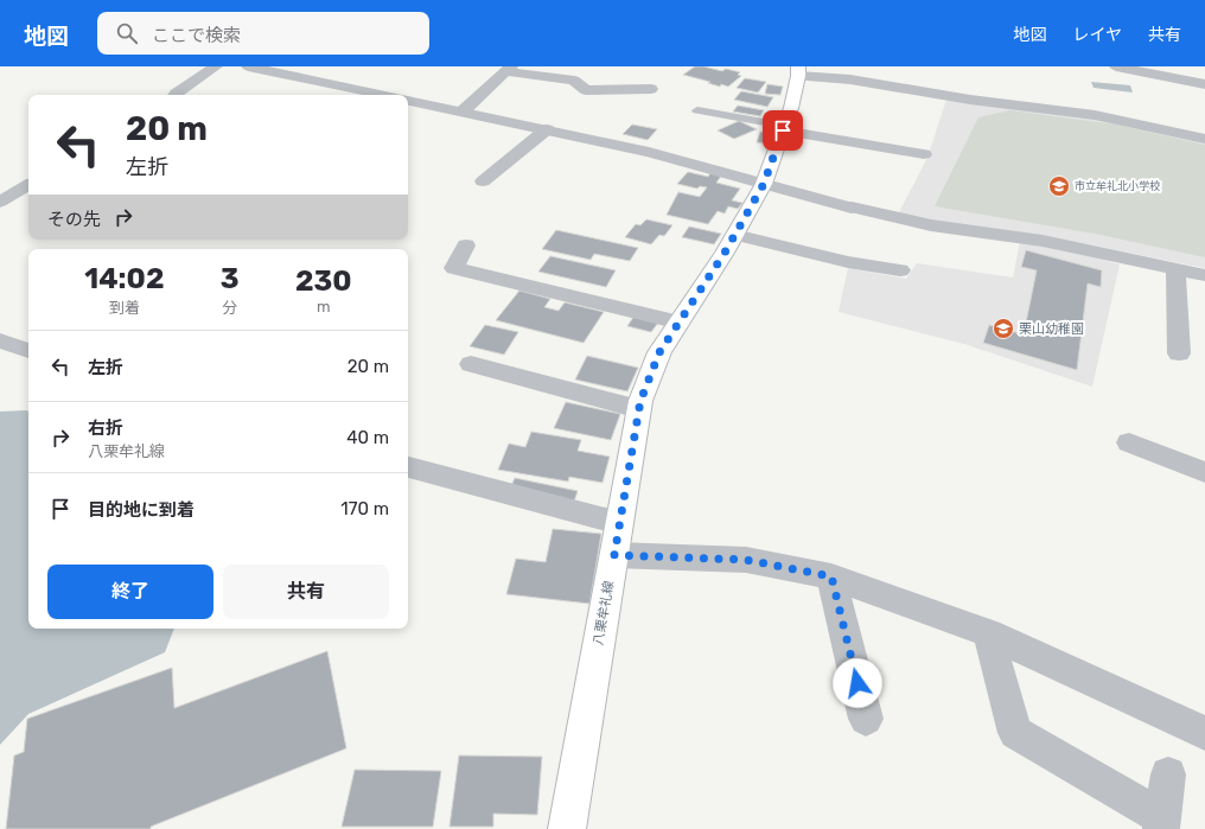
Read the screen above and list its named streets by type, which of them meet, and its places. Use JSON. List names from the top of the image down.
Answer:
{
  "streets": {
    "main road": ["八栗牟礼線"]
  },
  "places": {
    "school or university": ["市立牟礼北小学校", "栗山幼稚園"]
  },
  "page": {
    "header": "地図",
    "search": "ここで検索",
    "nav": ["地図", "レイヤ", "共有"],
    "turn": ["20 m", "左折"],
    "then": "その先",
    "eta": [
      "14:02",
      "到着",
      "3",
      "分",
      "230",
      "m"
    ],
    "list": [
      {
        "name": "左折",
        "value": "20 m"
      },
      {
        "name": "右折",
        "note": "八栗牟礼線",
        "value": "40 m"
      },
      {
        "name": "目的地に到着",
        "value": "170 m"
      }
    ],
    "buttons": ["終了", "共有"]
  }
}
